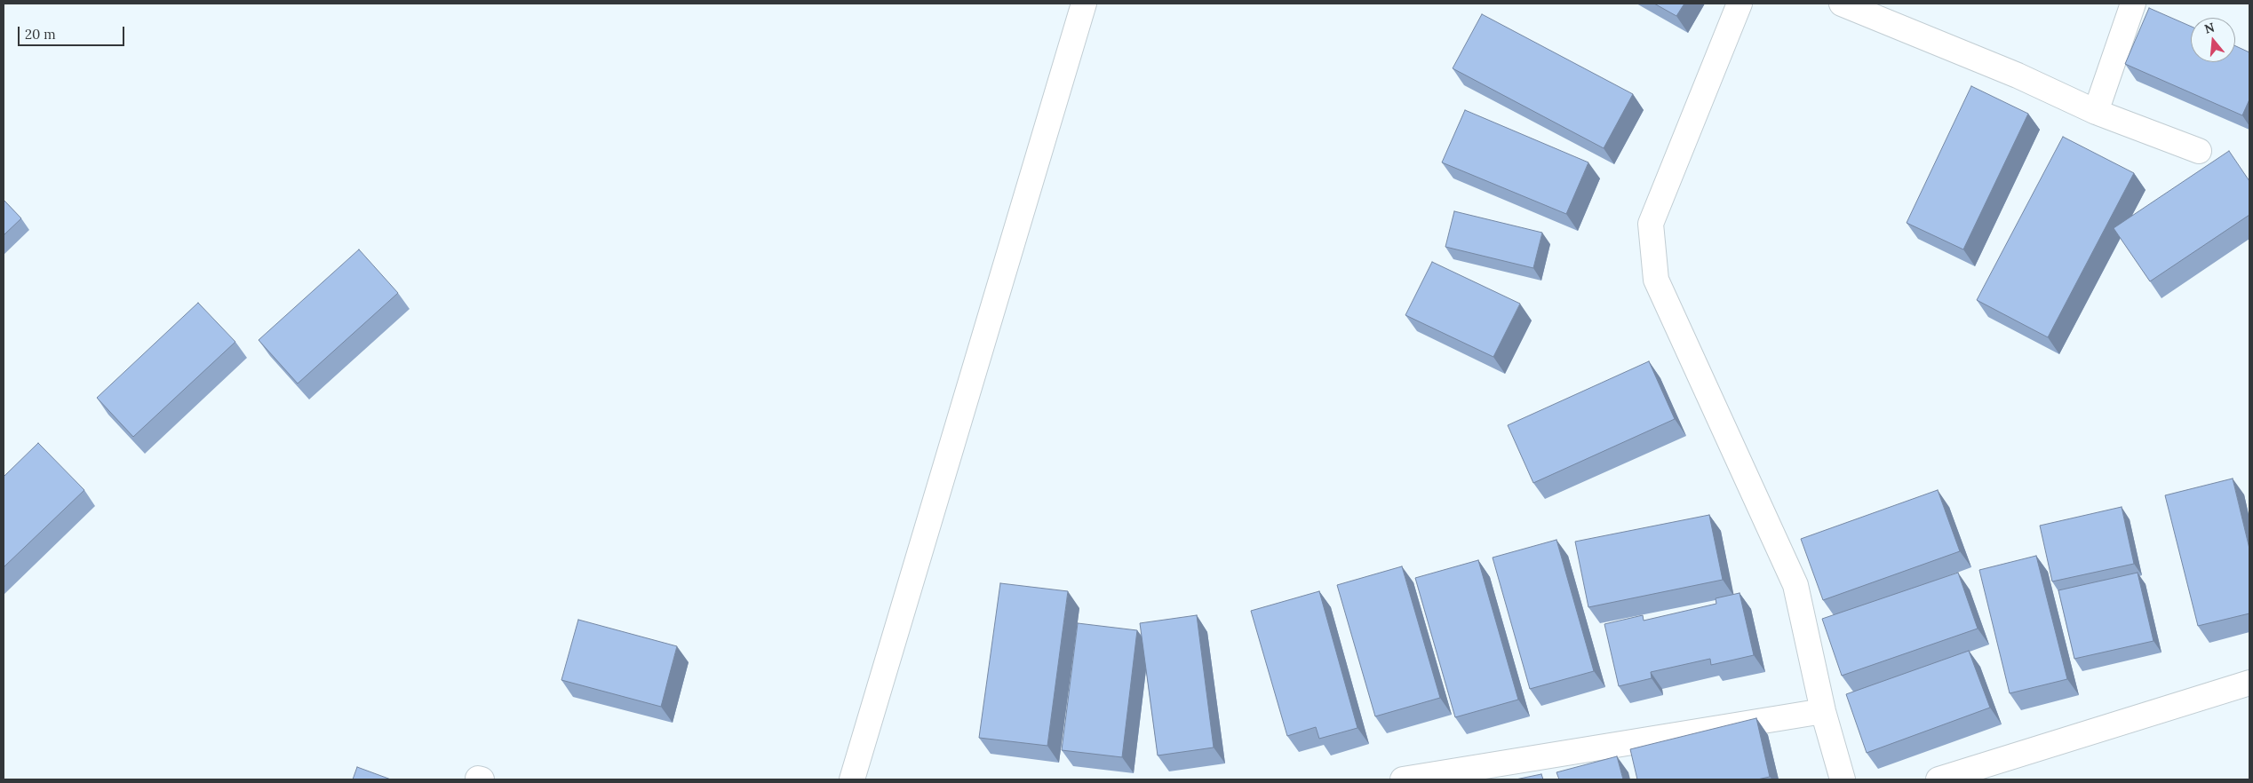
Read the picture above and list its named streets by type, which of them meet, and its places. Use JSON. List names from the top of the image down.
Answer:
{
  "scale_bar": "20 m",
  "north": "top"
}
